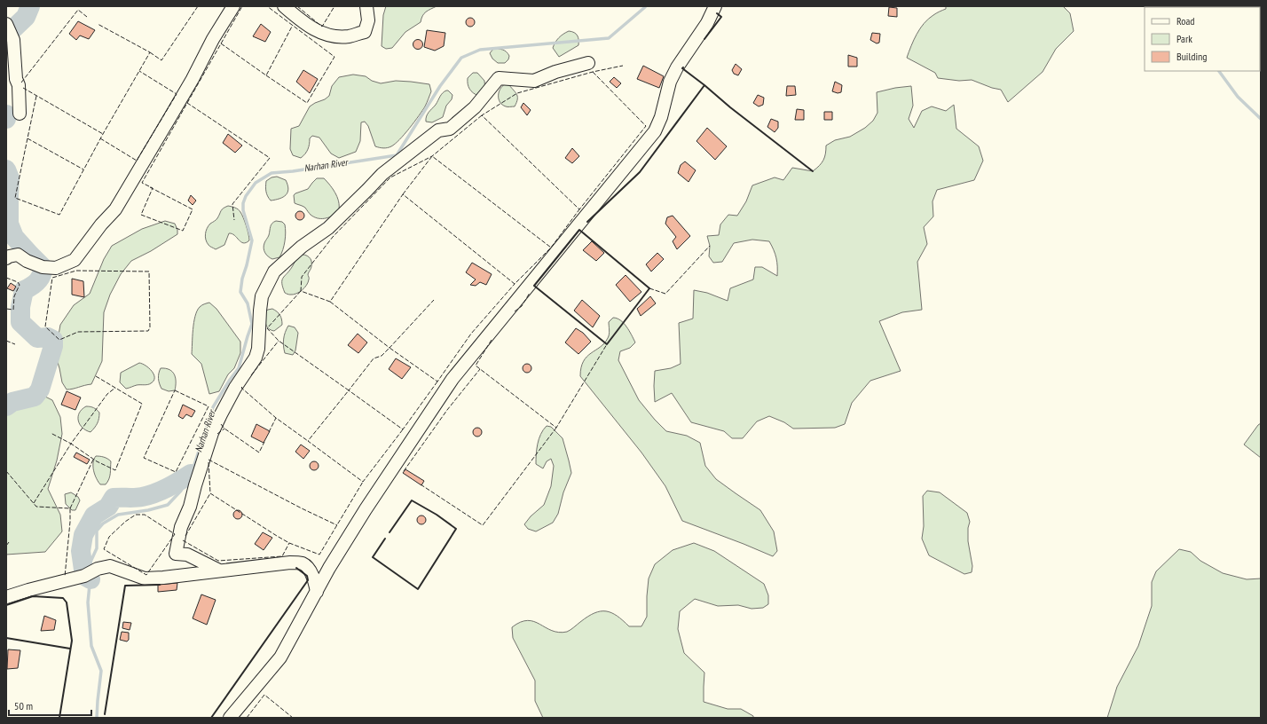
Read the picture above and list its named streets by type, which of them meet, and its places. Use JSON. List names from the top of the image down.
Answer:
{
  "water": ["Narhan River"],
  "legend": ["Road", "Park", "Building"],
  "scale_bar": "50 m"
}
